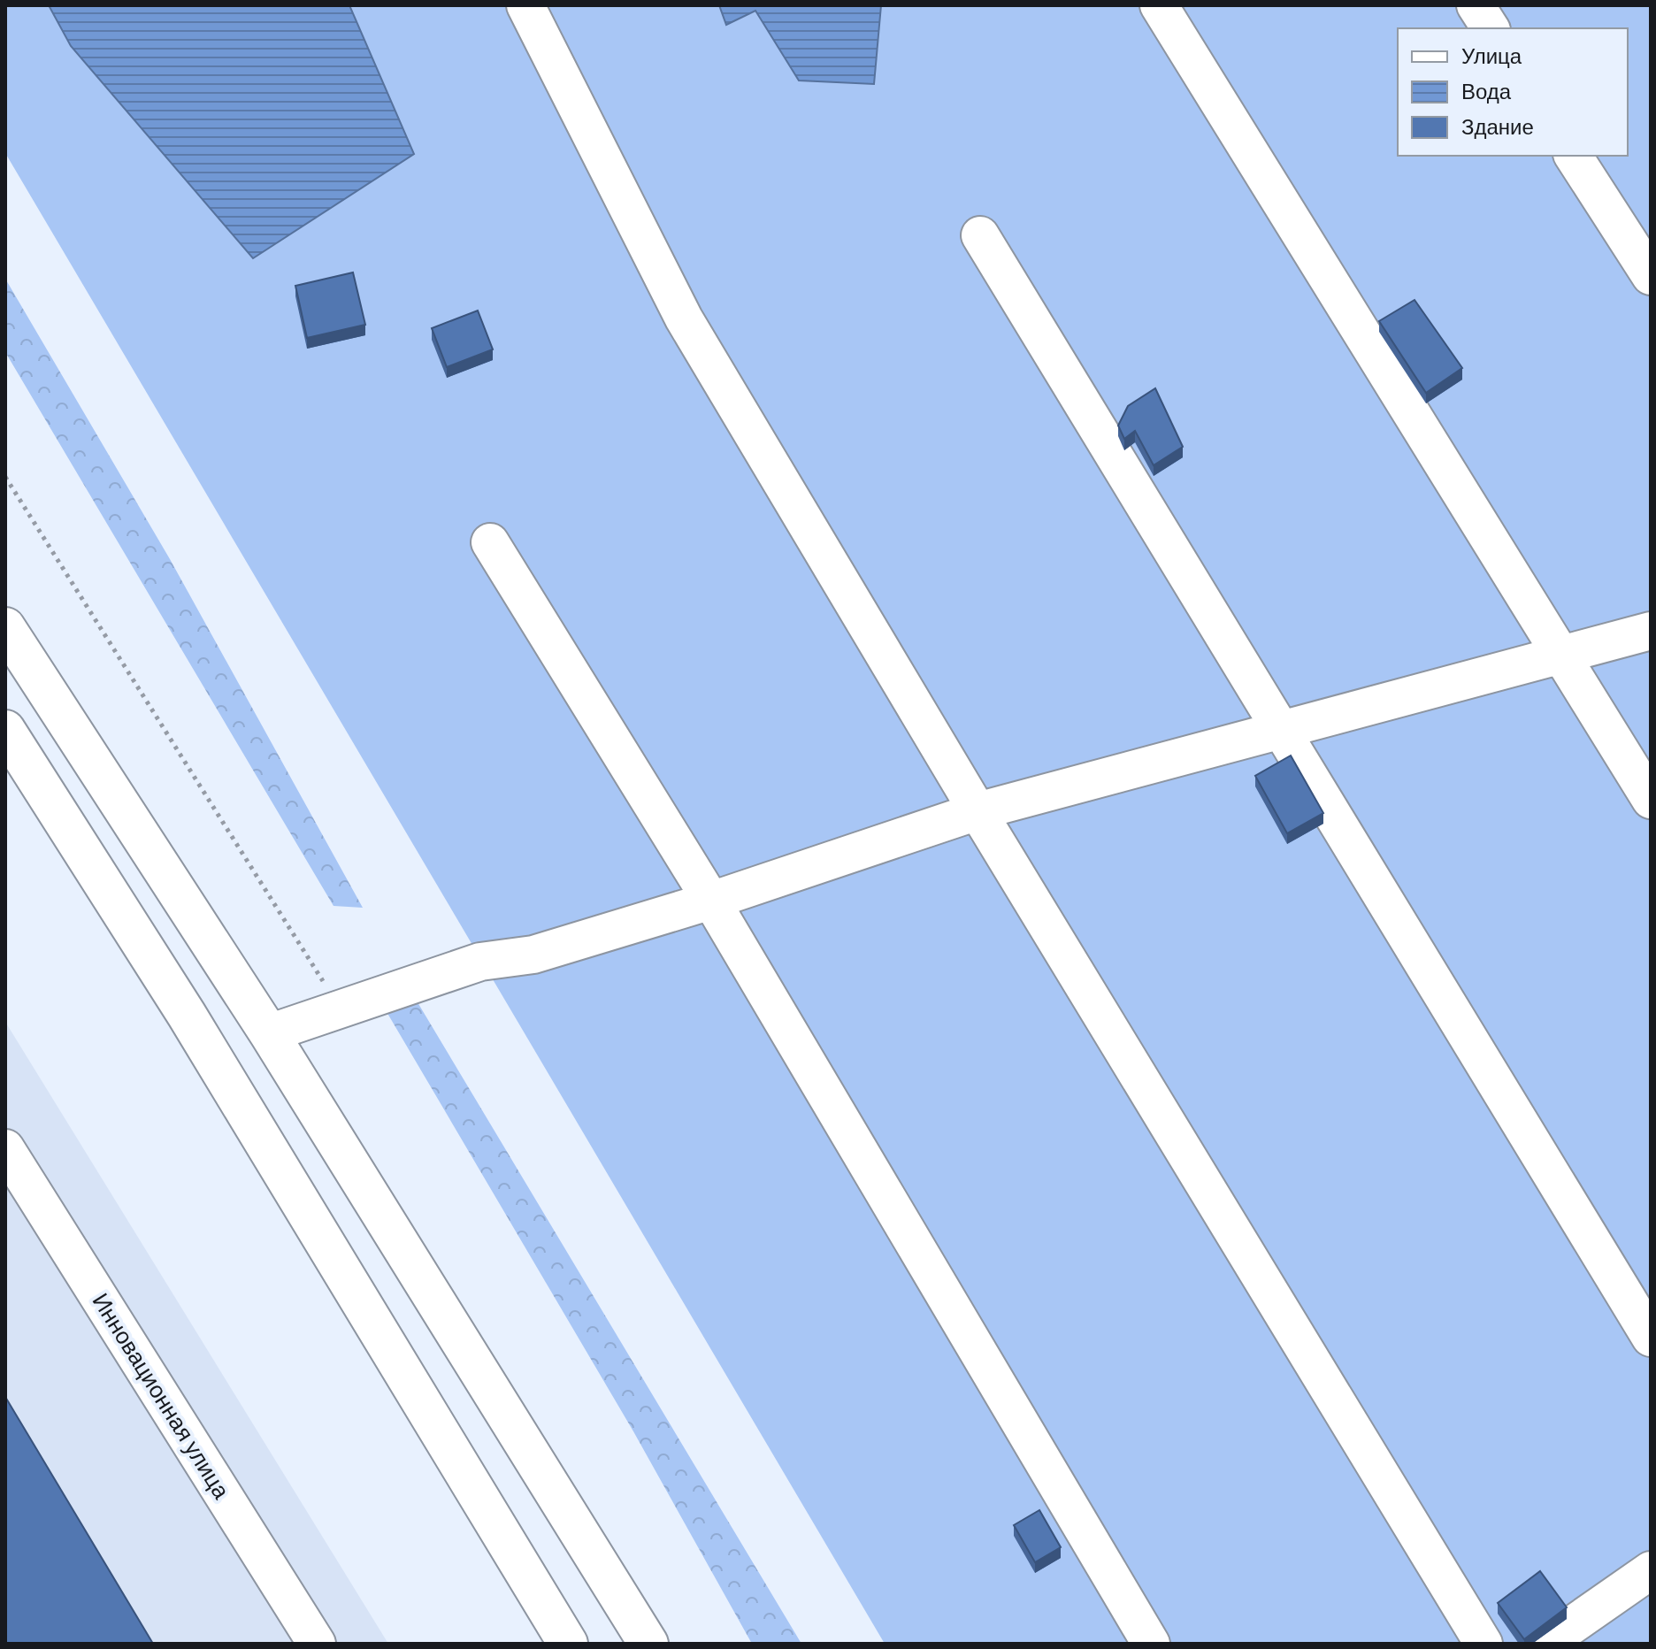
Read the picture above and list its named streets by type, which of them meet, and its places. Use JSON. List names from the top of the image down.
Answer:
{
  "streets": {
    "street": ["Инновационная улица"]
  },
  "legend": ["Улица", "Вода", "Здание"]
}
